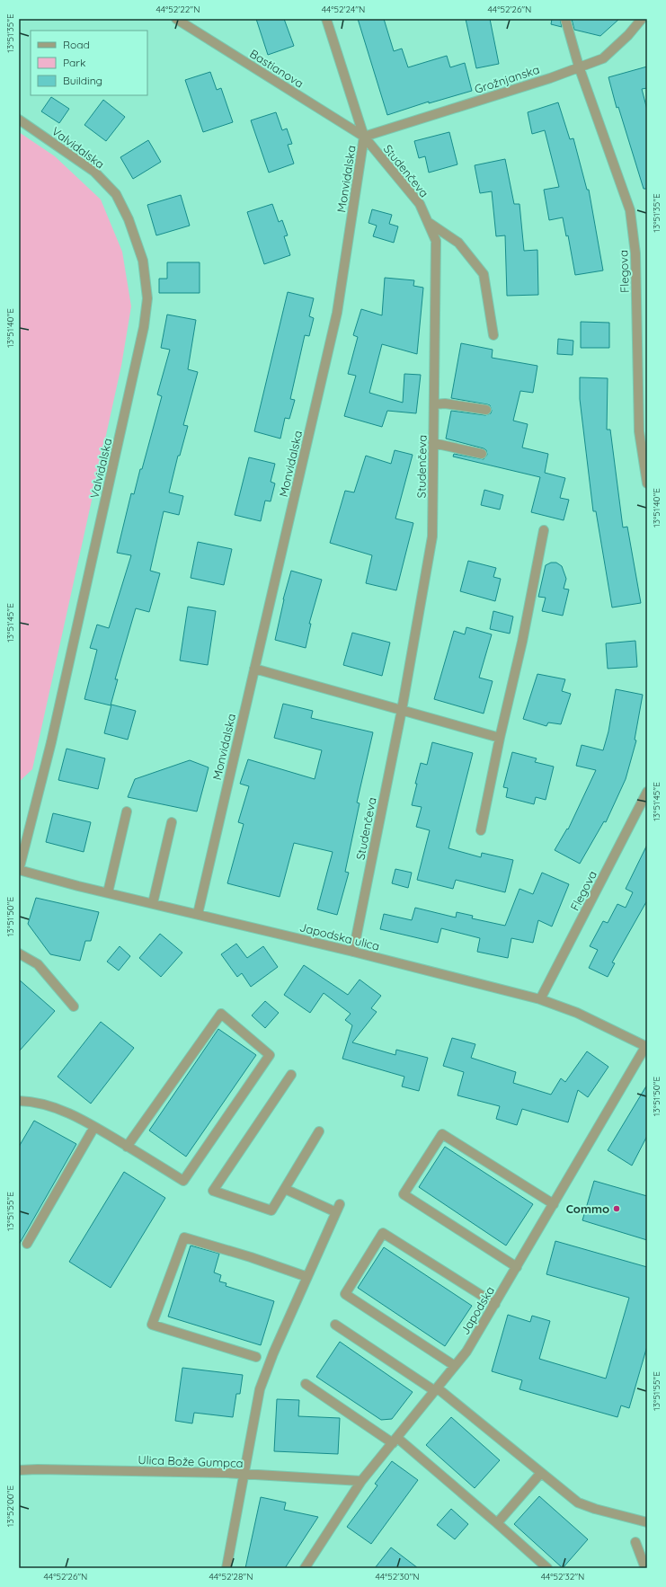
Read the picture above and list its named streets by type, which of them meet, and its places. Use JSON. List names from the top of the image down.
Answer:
{
  "streets": {
    "street": [
      "Bastianova",
      "Grožnjanska",
      "Valvidalska",
      "Studenčeva",
      "Monvidalska",
      "Flegova",
      "Japodska ulica",
      "Japodska",
      "Ulica Bože Gumpca"
    ]
  },
  "crossings": [
    ["Bastianova", "Grožnjanska"],
    ["Bastianova", "Studenčeva"],
    ["Bastianova", "Monvidalska"],
    ["Grožnjanska", "Studenčeva"],
    ["Grožnjanska", "Monvidalska"],
    ["Grožnjanska", "Flegova"],
    ["Valvidalska", "Japodska ulica"],
    ["Studenčeva", "Monvidalska"],
    ["Studenčeva", "Japodska ulica"],
    ["Monvidalska", "Japodska ulica"],
    ["Flegova", "Japodska ulica"],
    ["Japodska ulica", "Japodska"],
    ["Japodska", "Ulica Bože Gumpca"]
  ],
  "places": ["Commo"],
  "legend": ["Road", "Park", "Building"],
  "coordinates": [
    "44°52'22\"N",
    "44°52'24\"N",
    "44°52'26\"N",
    "13°51'35\"E",
    "13°51'40\"E",
    "13°51'45\"E",
    "13°51'50\"E",
    "13°51'55\"E",
    "13°52'00\"E",
    "44°52'28\"N",
    "44°52'30\"N",
    "44°52'32\"N"
  ]
}
